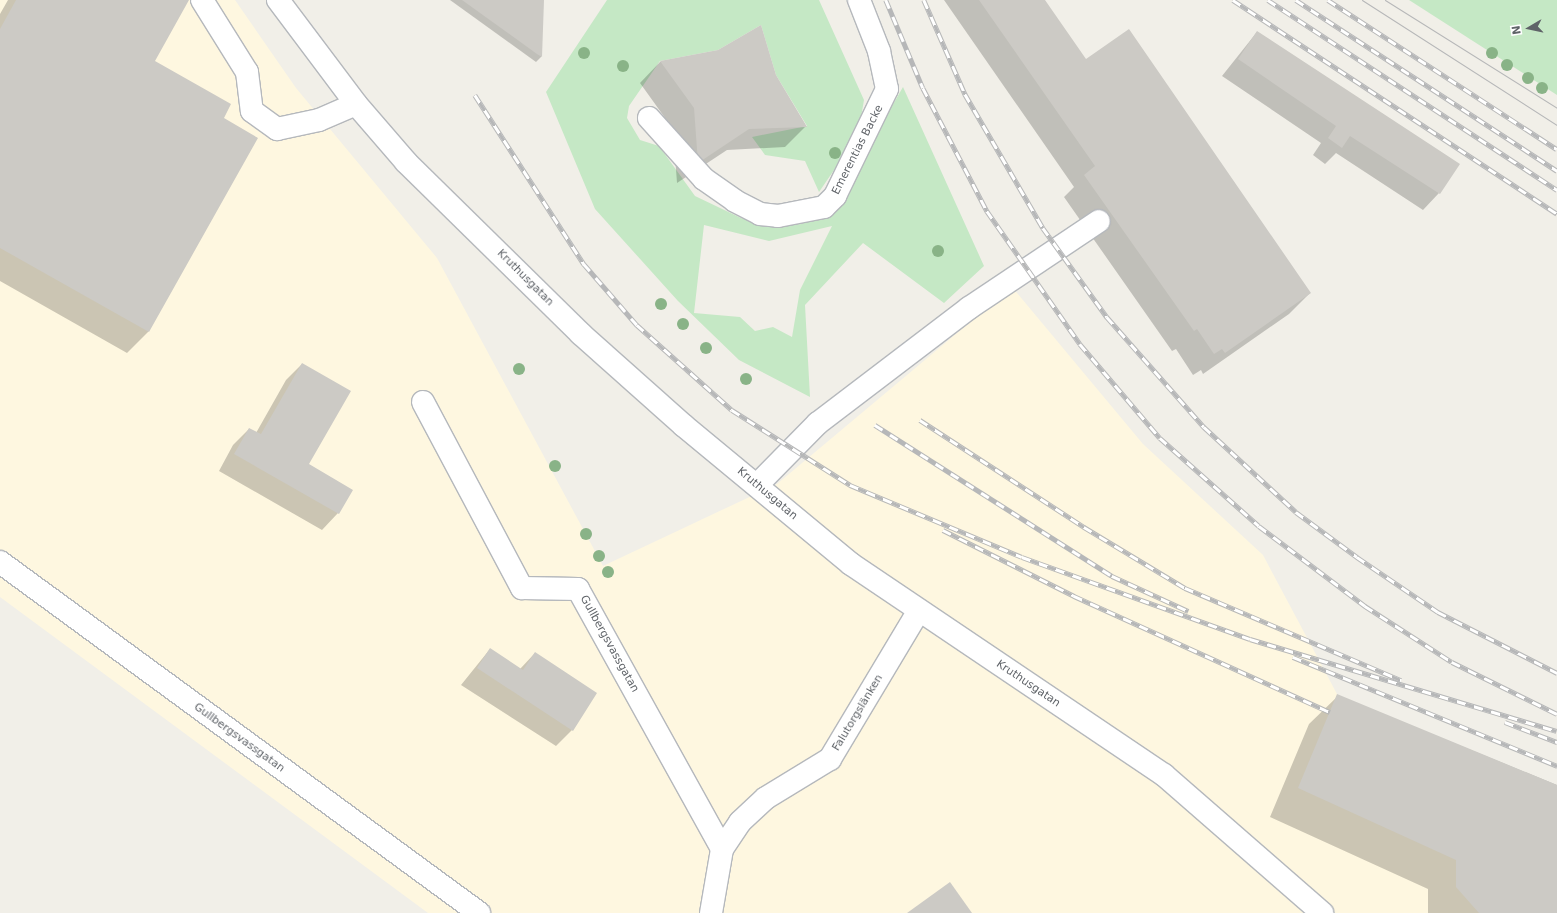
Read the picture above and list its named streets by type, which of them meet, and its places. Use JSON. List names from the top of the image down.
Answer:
{
  "streets": {
    "street": [
      "Emerentias Backe",
      "Kruthusgatan",
      "Gullbergsvassgatan",
      "Falutorgslänken"
    ]
  },
  "crossings": [
    ["Kruthusgatan", "Falutorgslänken"],
    ["Gullbergsvassgatan", "Falutorgslänken"]
  ],
  "north": "left"
}
